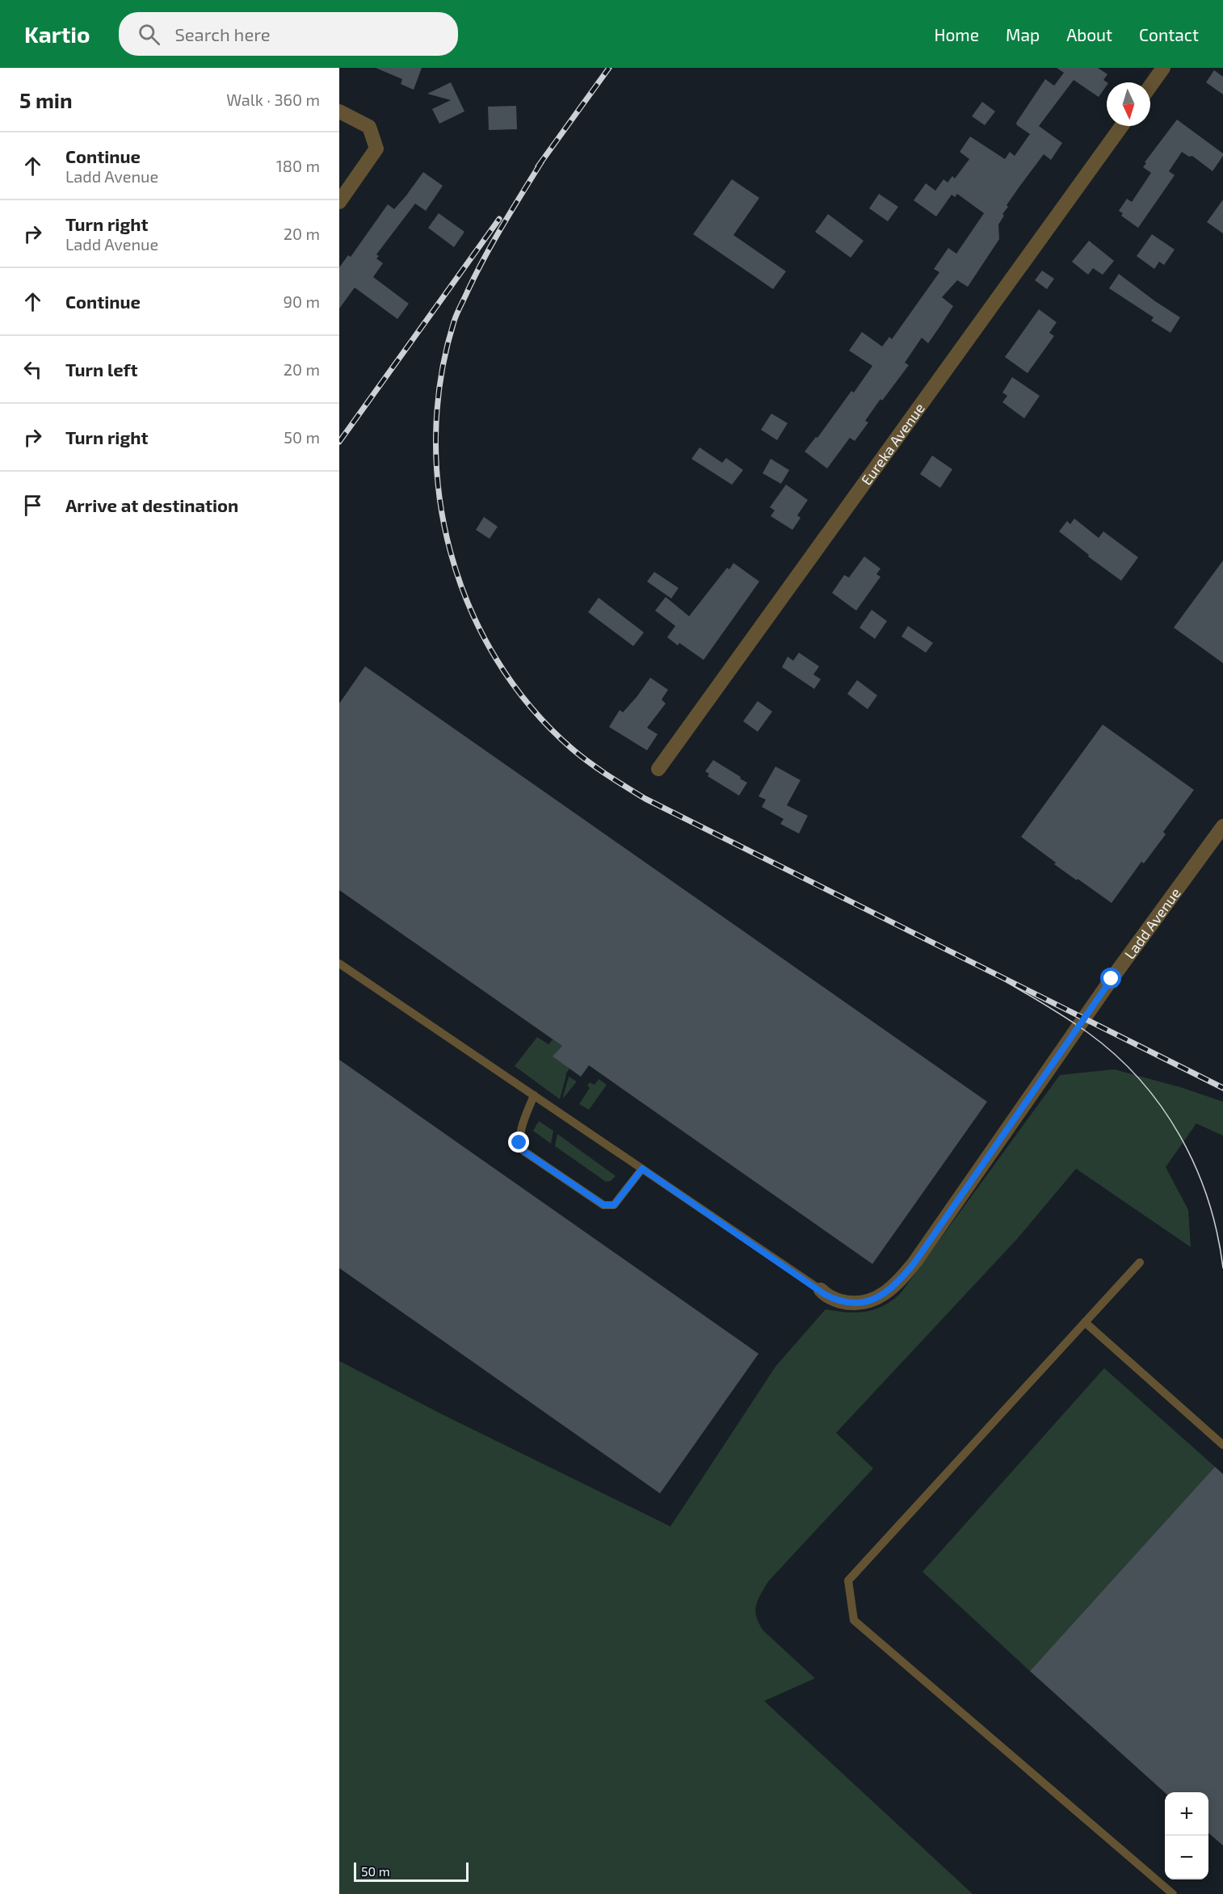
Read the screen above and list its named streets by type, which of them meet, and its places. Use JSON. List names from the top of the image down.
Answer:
{
  "streets": {
    "street": ["Eureka Avenue", "Ladd Avenue"]
  },
  "scale_bar": "50 m",
  "north": "bottom",
  "page": {
    "header": "Kartio",
    "search": "Search here",
    "nav": [
      "Home",
      "Map",
      "About",
      "Contact"
    ],
    "heading": ["5 min", "Walk · 360 m"],
    "list": [
      ["Continue", "Ladd Avenue", "180 m"],
      ["Turn right", "Ladd Avenue", "20 m"],
      ["Continue", "90 m"],
      ["Turn left", "20 m"],
      ["Turn right", "50 m"],
      "Arrive at destination"
    ],
    "map_buttons": ["+", "−"],
    "scale": "50 m"
  }
}
